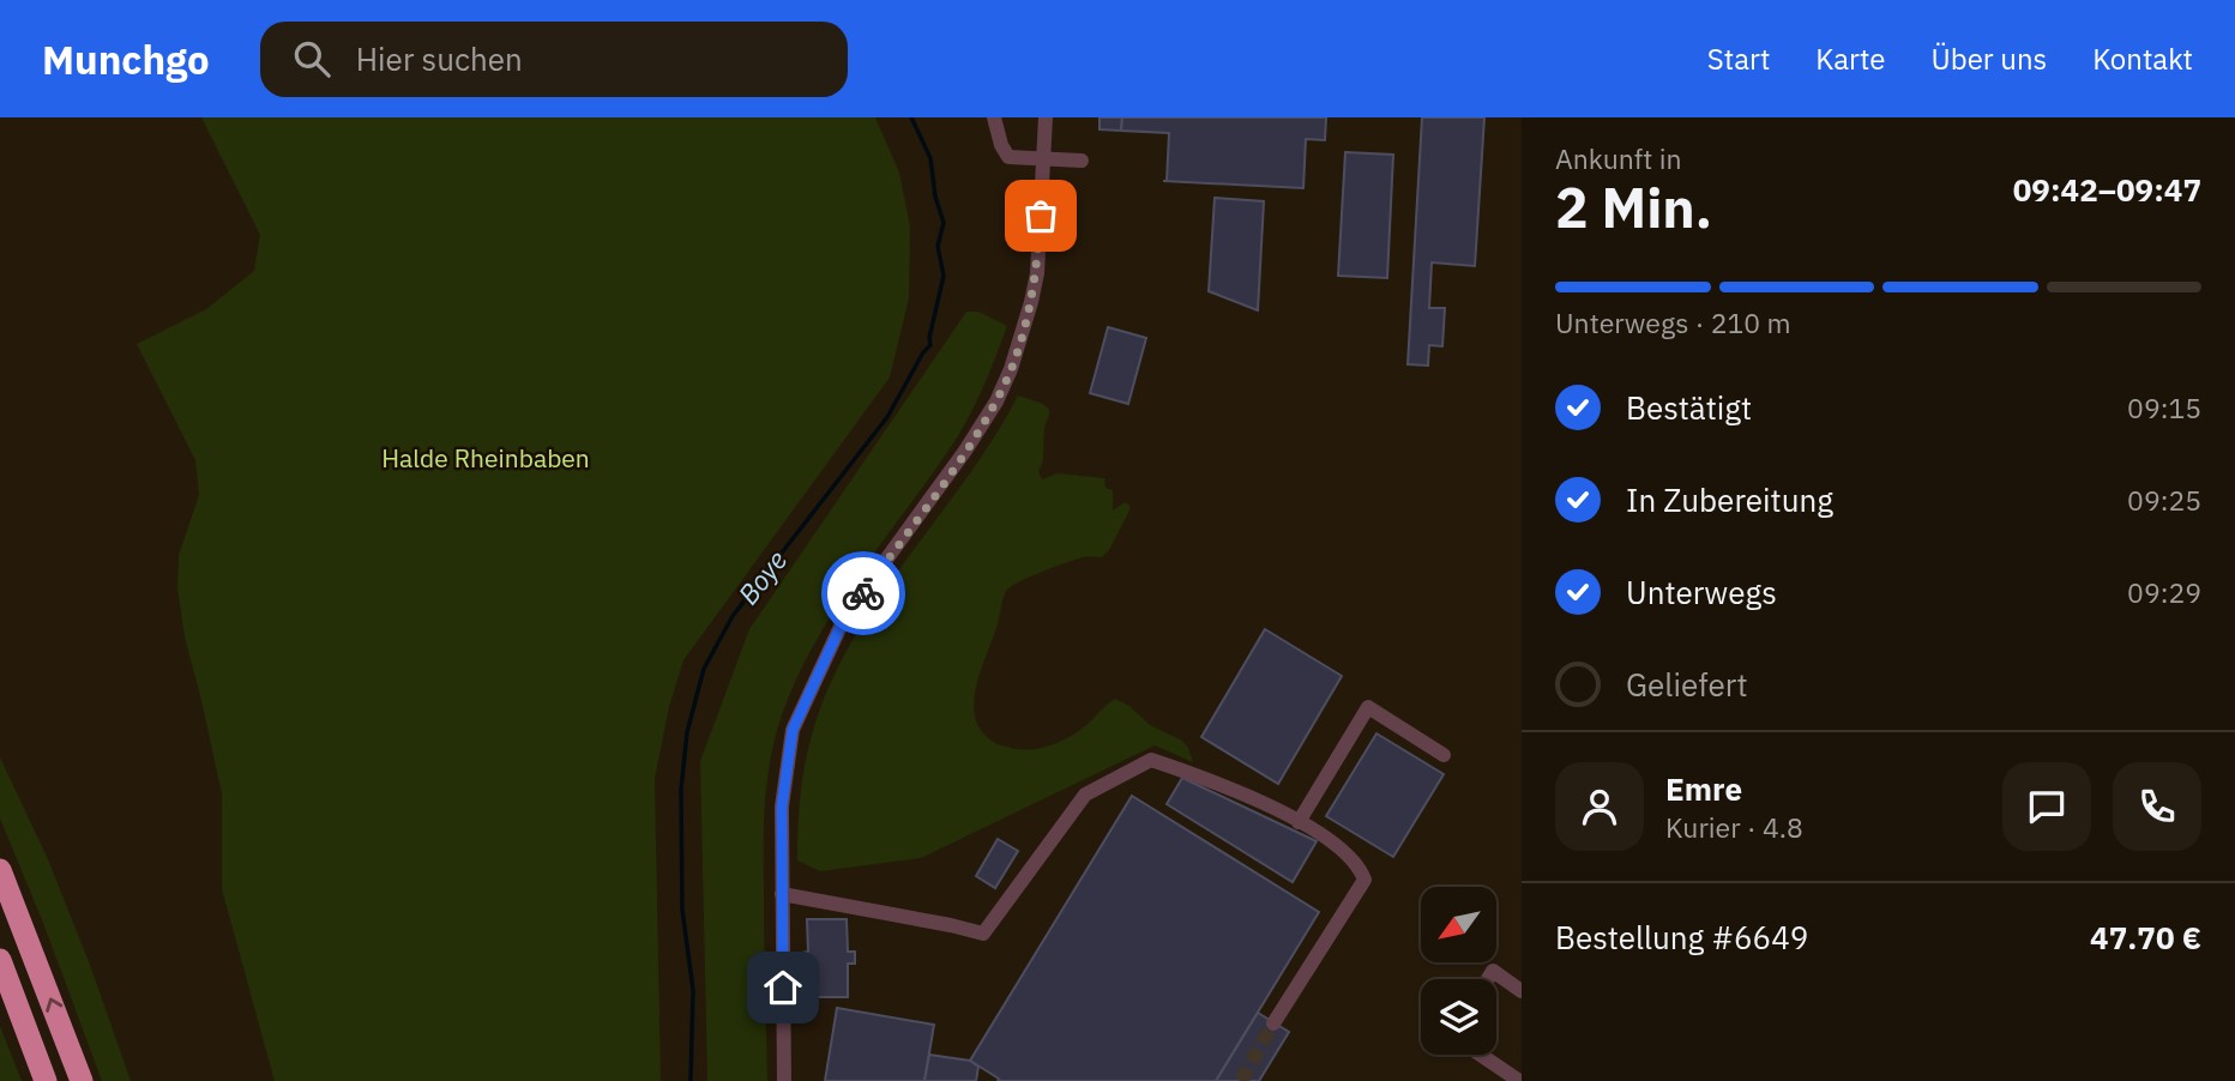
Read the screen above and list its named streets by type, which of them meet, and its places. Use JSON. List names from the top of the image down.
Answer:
{
  "water": ["Boye"],
  "parks": ["Halde Rheinbaben"],
  "north": "bottom left",
  "page": {
    "header": "Munchgo",
    "search": "Hier suchen",
    "nav": [
      "Start",
      "Karte",
      "Über uns",
      "Kontakt"
    ],
    "heading": ["2 Min.", "Ankunft in", "09:42–09:47"],
    "panel": [
      "Emre",
      "Kurier · 4.8",
      "Bestellung #6649",
      "47.70 €"
    ],
    "bar": "Unterwegs · 210 m",
    "list": [
      ["Bestätigt", "09:15"],
      ["In Zubereitung", "09:25"],
      ["Unterwegs", "09:29"],
      "Geliefert"
    ]
  }
}
